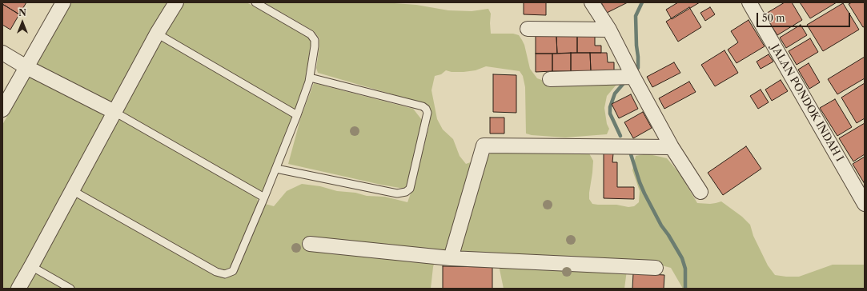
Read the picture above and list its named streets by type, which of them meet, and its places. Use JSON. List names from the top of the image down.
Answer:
{
  "streets": {
    "street": ["JALAN PONDOK INDAH I"]
  },
  "scale_bar": "50 m",
  "north": "top"
}
